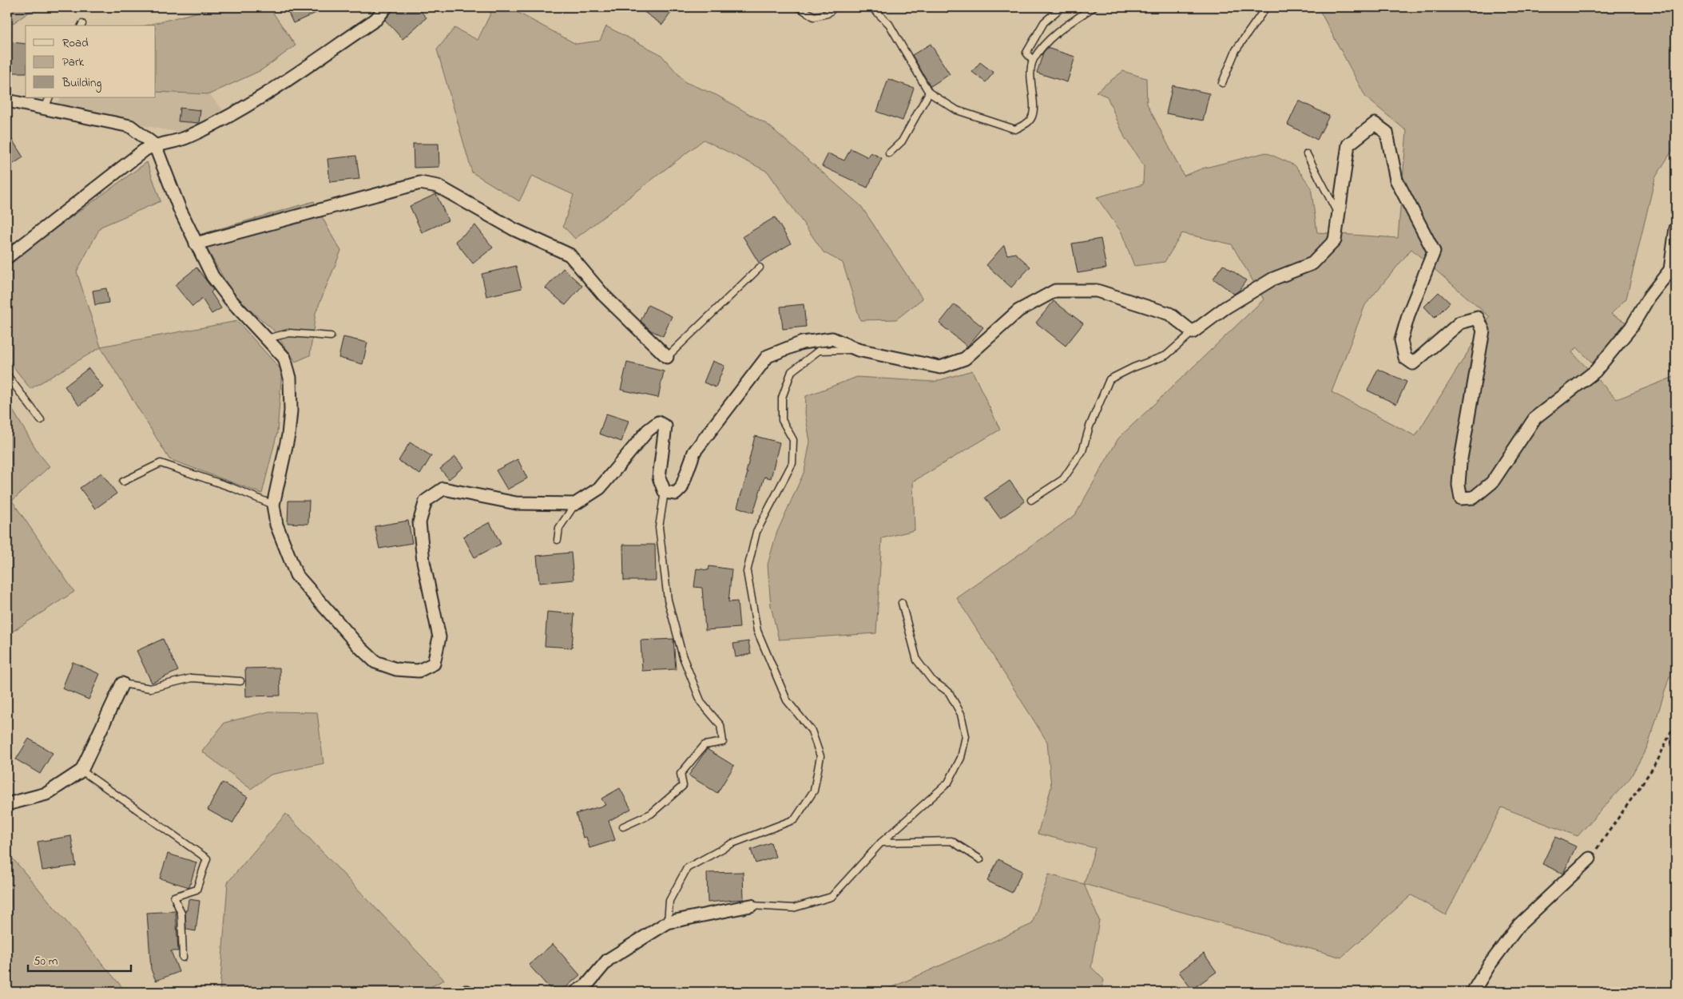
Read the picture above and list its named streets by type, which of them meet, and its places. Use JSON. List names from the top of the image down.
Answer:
{
  "legend": ["Road", "Park", "Building"],
  "scale_bar": "50 m"
}
